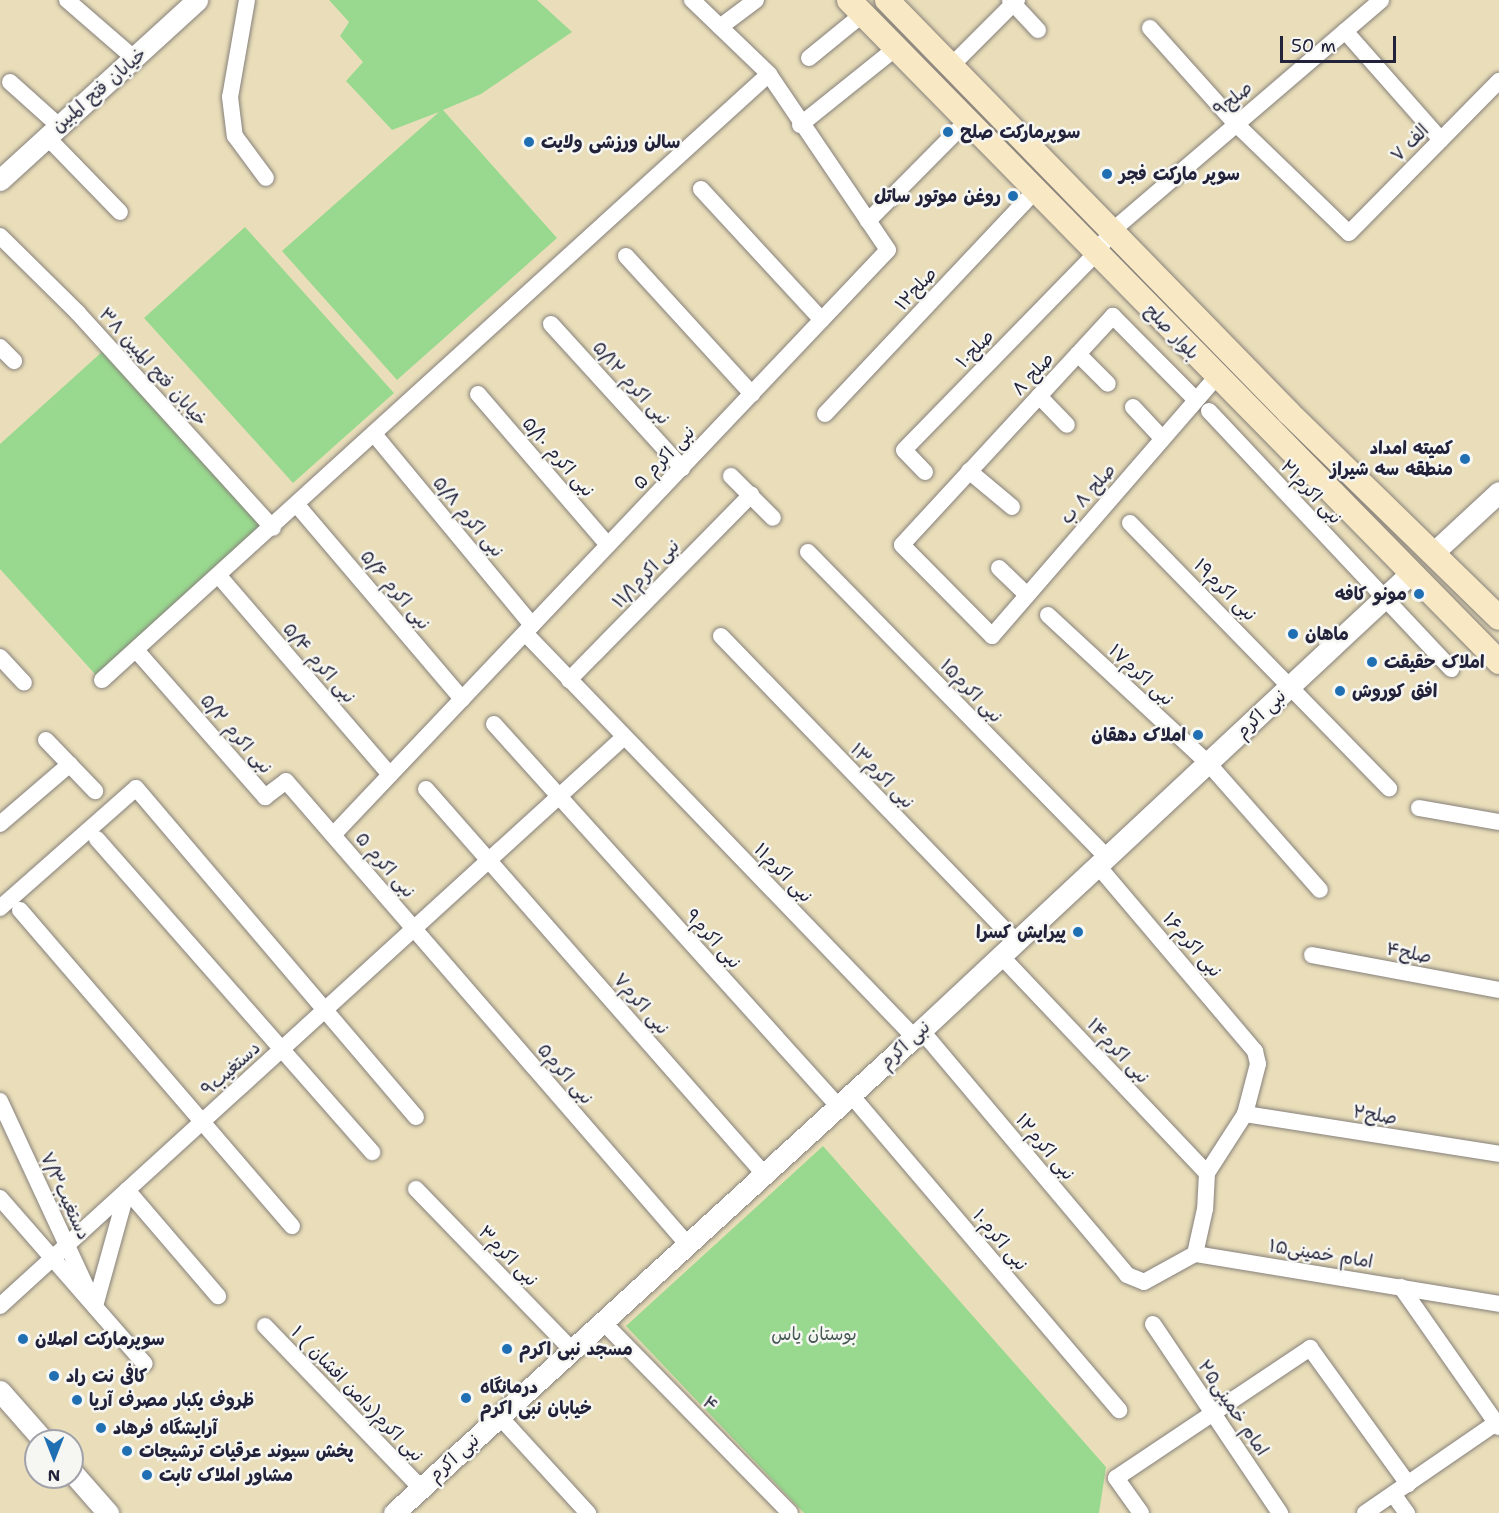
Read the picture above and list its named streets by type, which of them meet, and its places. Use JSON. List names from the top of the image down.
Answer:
{
  "streets": {
    "main road": ["بلوار صلح"],
    "street": [
      "خیابان فتح المبین",
      "صلح۹",
      "۷ الف",
      "صلح۱۲",
      "صلح۱۰",
      "خیابان فتح المبین ۳۸",
      "۸ صلح",
      "نبی اکرم ۵/۱۲",
      "نبی اکرم ۵/۱۰",
      "نبی اکرم ۵",
      "نبی اکرم۲۱",
      "صلح ۸ ب",
      "نبی اکرم ۵/۸",
      "نبی اکرم۱۱/۱",
      "نبی اکرم ۵/۶",
      "نبی اکرم۱۹",
      "نبی اکرم ۵/۴",
      "نبی اکرم۱۷",
      "نبی اکرم۱۵",
      "نبی اکرم",
      "نبی اکرم ۵/۲",
      "نبی اکرم۱۳",
      "نبی اکرم۱۱",
      "نبی اکرم۹",
      "نبی اکرم۱۶",
      "صلح۴",
      "نبی اکرم۷",
      "نبی اکرم۱۴",
      "دستغیب۹",
      "نبی اکرم۵",
      "صلح۲",
      "نبی اکرم۱۲",
      "دستغیب۷/۳",
      "نبی اکرم۱۰",
      "۱۵امام خمینی",
      "نبی اکرم۳",
      "۱ نبی اکرم(دامن افشان )",
      "۴",
      "امام خمینی۲۵"
    ]
  },
  "crossings": [
    ["صلح۹", "۷ الف"],
    ["صلح۹", "بلوار صلح"],
    ["صلح۹", "صلح۱۰"],
    ["صلح۱۲", "بلوار صلح"],
    ["بلوار صلح", "صلح۱۰"],
    ["بلوار صلح", "صلح ۸ ب"],
    ["بلوار صلح", "نبی اکرم"],
    ["۸ صلح", "صلح ۸ ب"],
    ["نبی اکرم ۵/۱۲", "نبی اکرم ۵"],
    ["نبی اکرم ۵/۱۰", "نبی اکرم ۵"],
    ["نبی اکرم ۵", "نبی اکرم ۵/۸"],
    ["نبی اکرم ۵", "نبی اکرم ۵/۶"],
    ["نبی اکرم ۵", "نبی اکرم ۵/۴"],
    ["نبی اکرم ۵", "نبی اکرم ۵/۲"],
    ["نبی اکرم ۵", "دستغیب۹"],
    ["نبی اکرم ۵", "نبی اکرم۵"],
    ["نبی اکرم۲۱", "نبی اکرم"],
    ["نبی اکرم ۵/۸", "نبی اکرم۱۱/۱"],
    ["نبی اکرم ۵/۸", "نبی اکرم۱۱"],
    ["نبی اکرم۱۱/۱", "نبی اکرم۱۱"],
    ["نبی اکرم۱۹", "نبی اکرم"],
    ["نبی اکرم۱۷", "نبی اکرم"],
    ["نبی اکرم۱۵", "نبی اکرم"],
    ["نبی اکرم۱۵", "نبی اکرم۱۶"],
    ["نبی اکرم", "نبی اکرم۱۳"],
    ["نبی اکرم", "نبی اکرم۱۱"],
    ["نبی اکرم", "نبی اکرم۹"],
    ["نبی اکرم", "نبی اکرم۱۶"],
    ["نبی اکرم", "نبی اکرم۷"],
    ["نبی اکرم", "نبی اکرم۱۴"],
    ["نبی اکرم", "نبی اکرم۵"],
    ["نبی اکرم", "نبی اکرم۱۲"],
    ["نبی اکرم", "نبی اکرم۱۰"],
    ["نبی اکرم", "نبی اکرم۳"],
    ["نبی اکرم", "۱ نبی اکرم(دامن افشان )"],
    ["نبی اکرم", "۴"],
    ["نبی اکرم۱۳", "نبی اکرم۱۴"],
    ["نبی اکرم۱۱", "نبی اکرم۱۲"],
    ["نبی اکرم۹", "دستغیب۹"],
    ["نبی اکرم۹", "نبی اکرم۱۰"],
    ["نبی اکرم۱۶", "صلح۲"],
    ["نبی اکرم۷", "دستغیب۹"],
    ["دستغیب۹", "نبی اکرم۵"],
    ["نبی اکرم۱۲", "۱۵امام خمینی"]
  ],
  "parks": ["بوستان یاس"],
  "places": [
    "سوپرمارکت صلح",
    "سالن ورزشی ولایت",
    "سوپر مارکت فجر",
    "روغن موتور ساتل",
    "کمیته امداد منطقه سه شیراز",
    "مونو کافه",
    "ماهان",
    "املاک حقیقت",
    "افق کوروش",
    "املاک دهقان",
    "پیرایش کسرا",
    "سوپرمارکت اصلان",
    "مسجد نبی اکرم",
    "کافی نت راد",
    "درمانگاه خیابان نبی اکرم",
    "ظروف یکبار مصرف آریا",
    "آرایشگاه فرهاد",
    "پخش سیوند عرقیات ترشیجات",
    "مشاور املاک ثابت"
  ],
  "scale_bar": "50 m",
  "north": "bottom"
}
